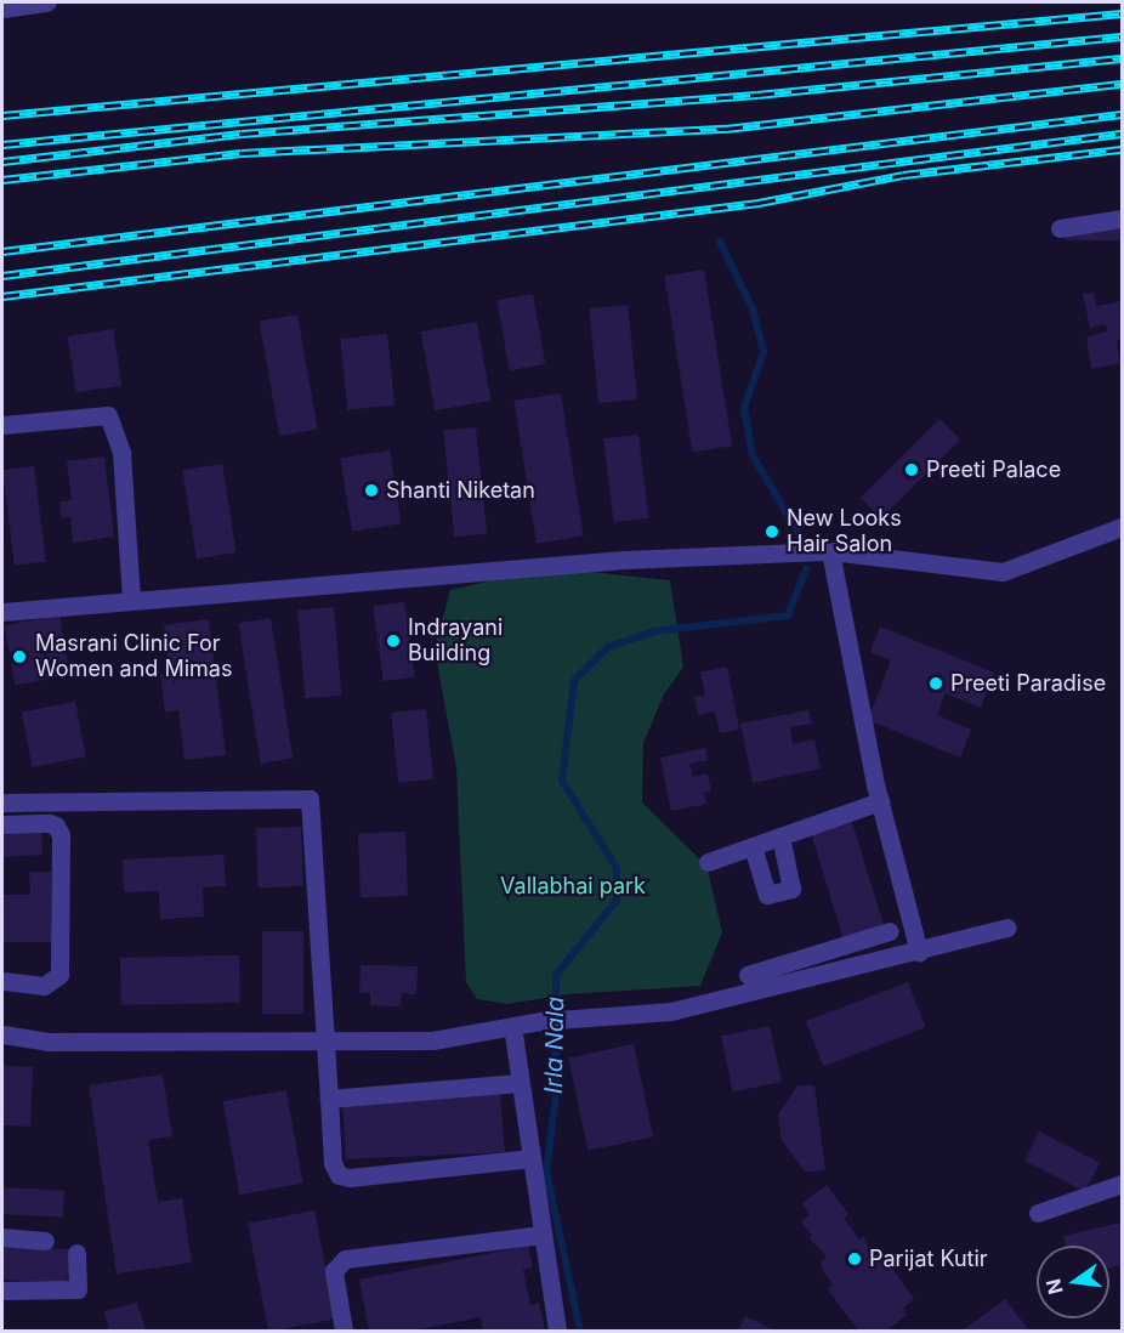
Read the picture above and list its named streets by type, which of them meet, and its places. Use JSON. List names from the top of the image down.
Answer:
{
  "water": ["Irla Nala"],
  "parks": ["Vallabhai park"],
  "places": [
    "Preeti Palace",
    "Shanti Niketan",
    "New Looks Hair Salon",
    "Indrayani Building",
    "Masrani Clinic For Women and Mimas",
    "Preeti Paradise",
    "Parijat Kutir"
  ],
  "north": "left"
}
